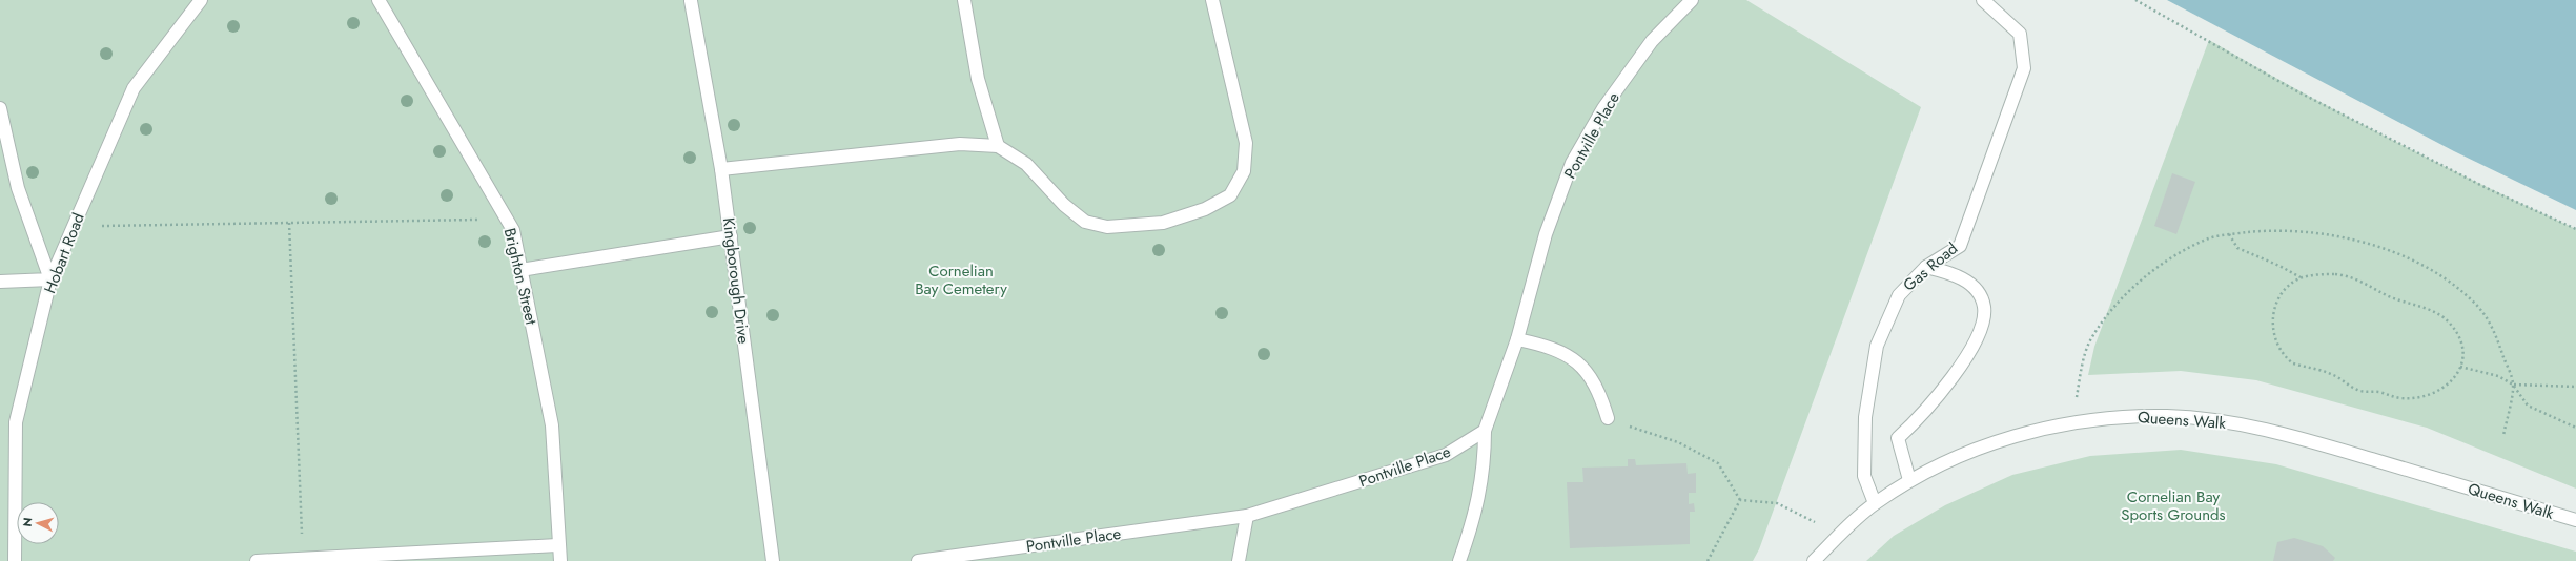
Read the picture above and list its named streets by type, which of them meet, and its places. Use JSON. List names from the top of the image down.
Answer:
{
  "streets": {
    "street": [
      "Pontville Place",
      "Hobart Road",
      "Gas Road",
      "Brighton Street",
      "Kingborough Drive",
      "Queens Walk"
    ]
  },
  "crossings": [
    ["Gas Road", "Queens Walk"]
  ],
  "parks": ["Cornelian Bay Cemetery", "Cornelian Bay Sports Grounds"],
  "north": "left"
}
